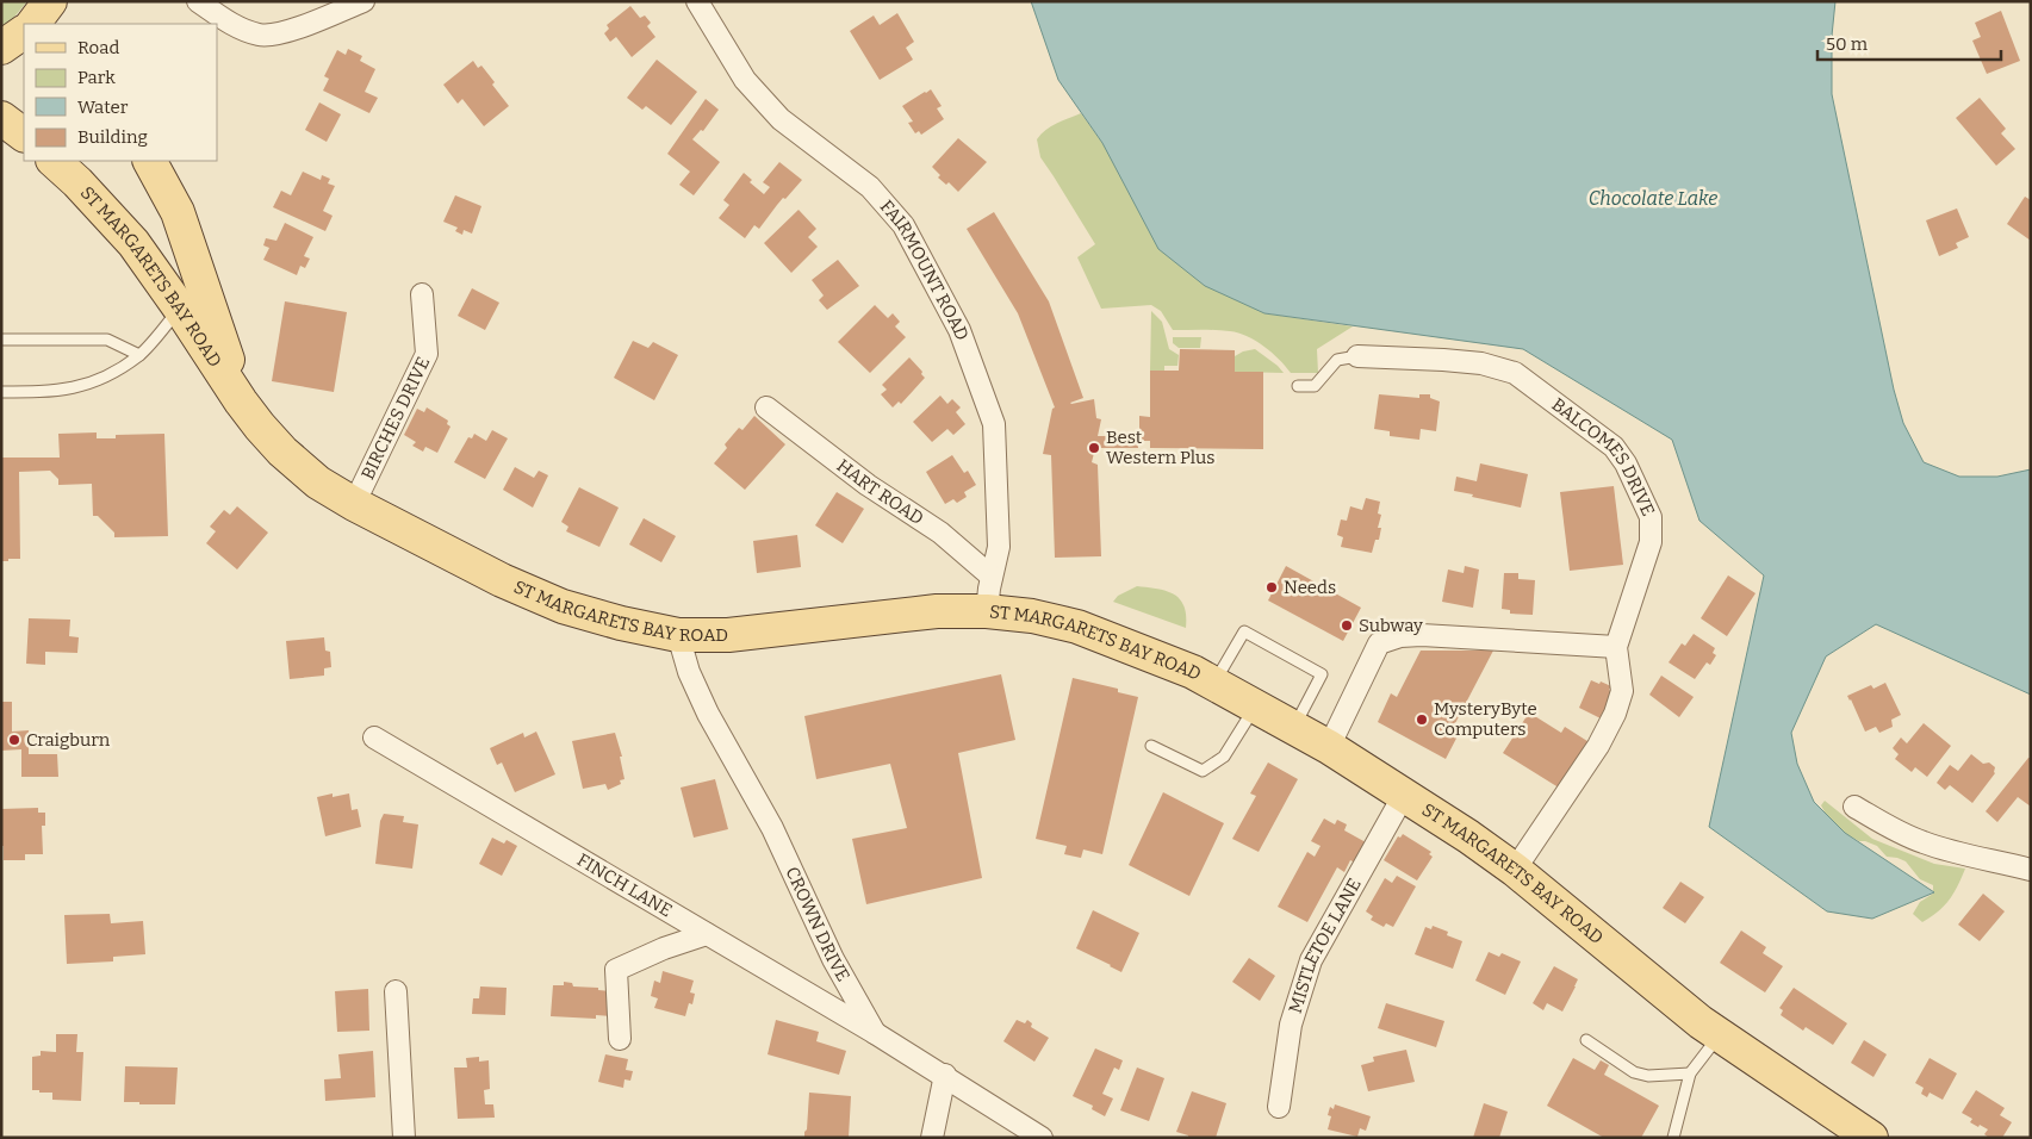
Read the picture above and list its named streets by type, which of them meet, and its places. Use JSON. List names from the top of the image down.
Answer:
{
  "streets": {
    "main road": ["ST MARGARETS BAY ROAD"],
    "street": [
      "FAIRMOUNT ROAD",
      "BIRCHES DRIVE",
      "BALCOMES DRIVE",
      "HART ROAD",
      "FINCH LANE",
      "CROWN DRIVE",
      "MISTLETOE LANE"
    ]
  },
  "crossings": [
    ["FAIRMOUNT ROAD", "ST MARGARETS BAY ROAD"],
    ["FAIRMOUNT ROAD", "HART ROAD"],
    ["ST MARGARETS BAY ROAD", "BIRCHES DRIVE"],
    ["ST MARGARETS BAY ROAD", "CROWN DRIVE"],
    ["ST MARGARETS BAY ROAD", "MISTLETOE LANE"],
    ["FINCH LANE", "CROWN DRIVE"]
  ],
  "water": ["Chocolate Lake"],
  "places": [
    "Best Western Plus",
    "Needs",
    "Subway",
    "MysteryByte Computers",
    "Craigburn"
  ],
  "legend": [
    "Road",
    "Park",
    "Water",
    "Building"
  ],
  "scale_bar": "50 m"
}
